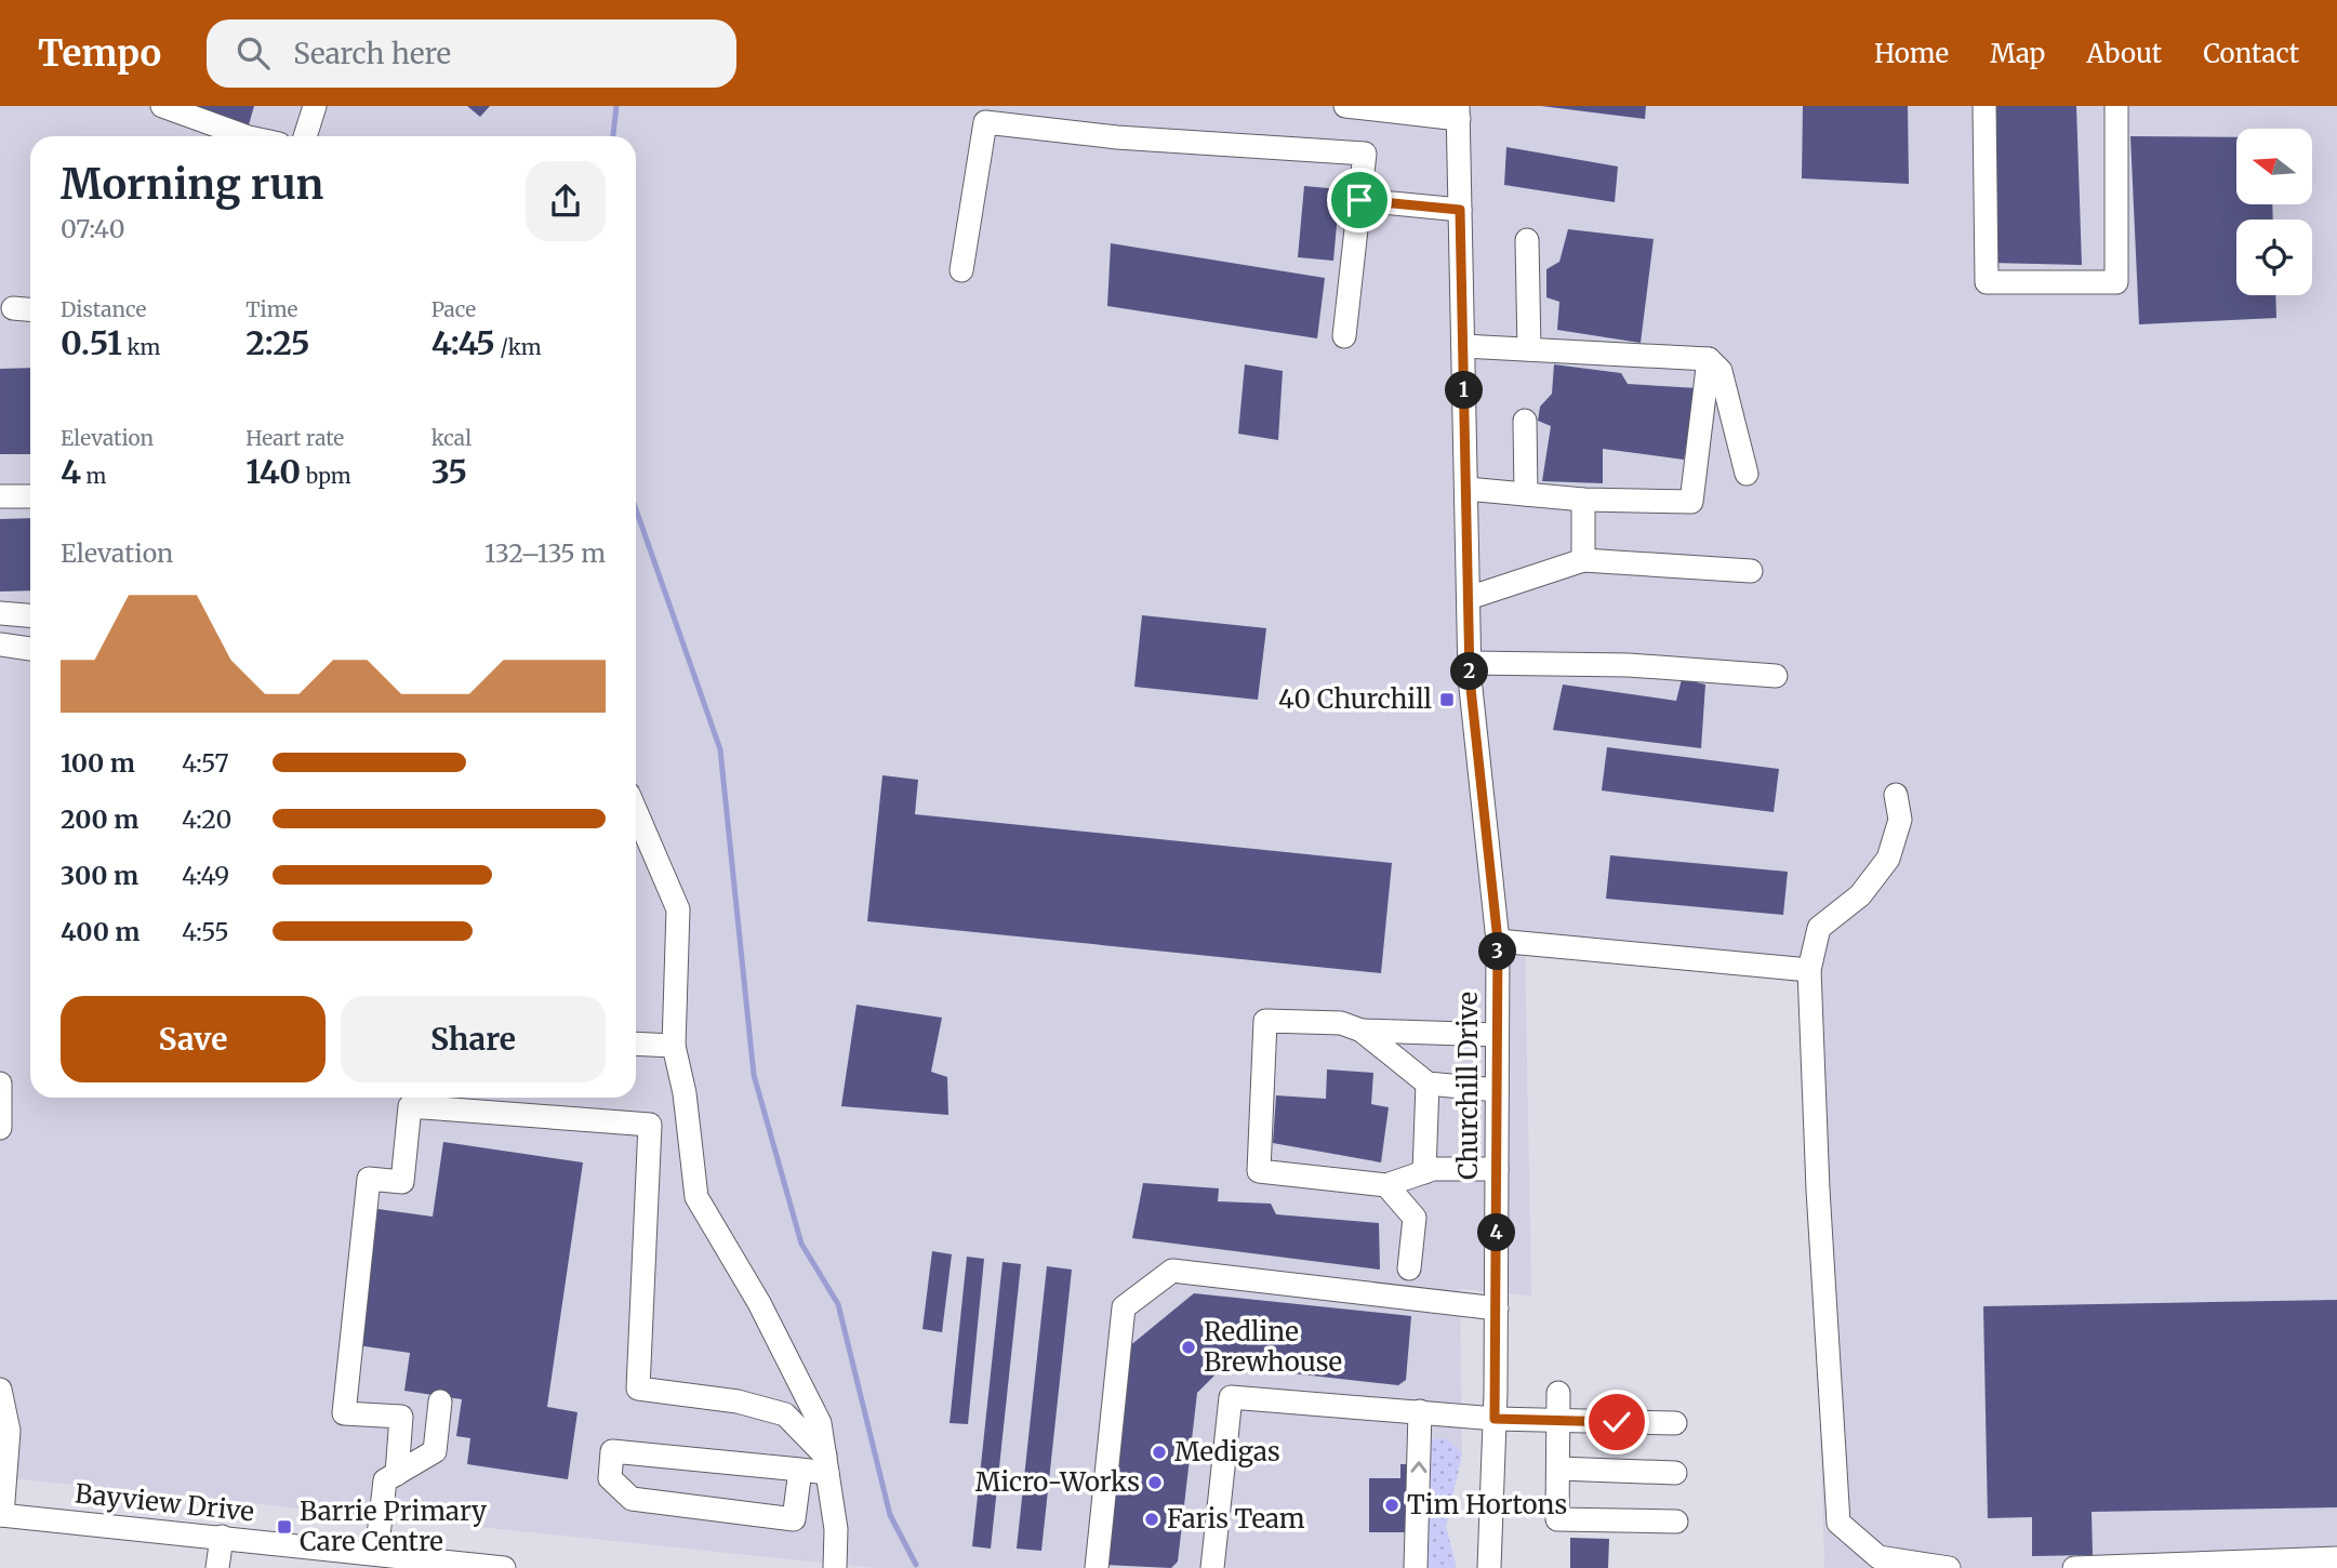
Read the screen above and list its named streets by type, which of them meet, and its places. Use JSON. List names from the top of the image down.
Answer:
{
  "streets": {
    "street": ["Churchill Drive", "Bayview Drive"]
  },
  "places": {
    "transit": ["40 Churchill", "Barrie Primary Care Centre"],
    "other": [
      "Redline Brewhouse",
      "Medigas",
      "Micro-Works",
      "Tim Hortons",
      "Faris Team"
    ]
  },
  "north": "left",
  "page": {
    "header": "Tempo",
    "search": "Search here",
    "nav": [
      "Home",
      "Map",
      "About",
      "Contact"
    ],
    "heading": ["Morning run", "07:40"],
    "stats": [
      ["Distance", "0.51 km"],
      ["Time", "2:25"],
      ["Pace", "4:45 /km"],
      ["Elevation", "4 m"],
      ["Heart rate", "140 bpm"],
      ["kcal", "35"]
    ],
    "pins": [
      "1",
      "2",
      "3",
      "4"
    ],
    "chart": ["Elevation", "132–135 m"],
    "list": [
      {
        "name": "100 m",
        "note": "4:57"
      },
      {
        "name": "200 m",
        "note": "4:20"
      },
      {
        "name": "300 m",
        "note": "4:49"
      },
      {
        "name": "400 m",
        "note": "4:55"
      }
    ],
    "buttons": ["Save", "Share"]
  }
}
